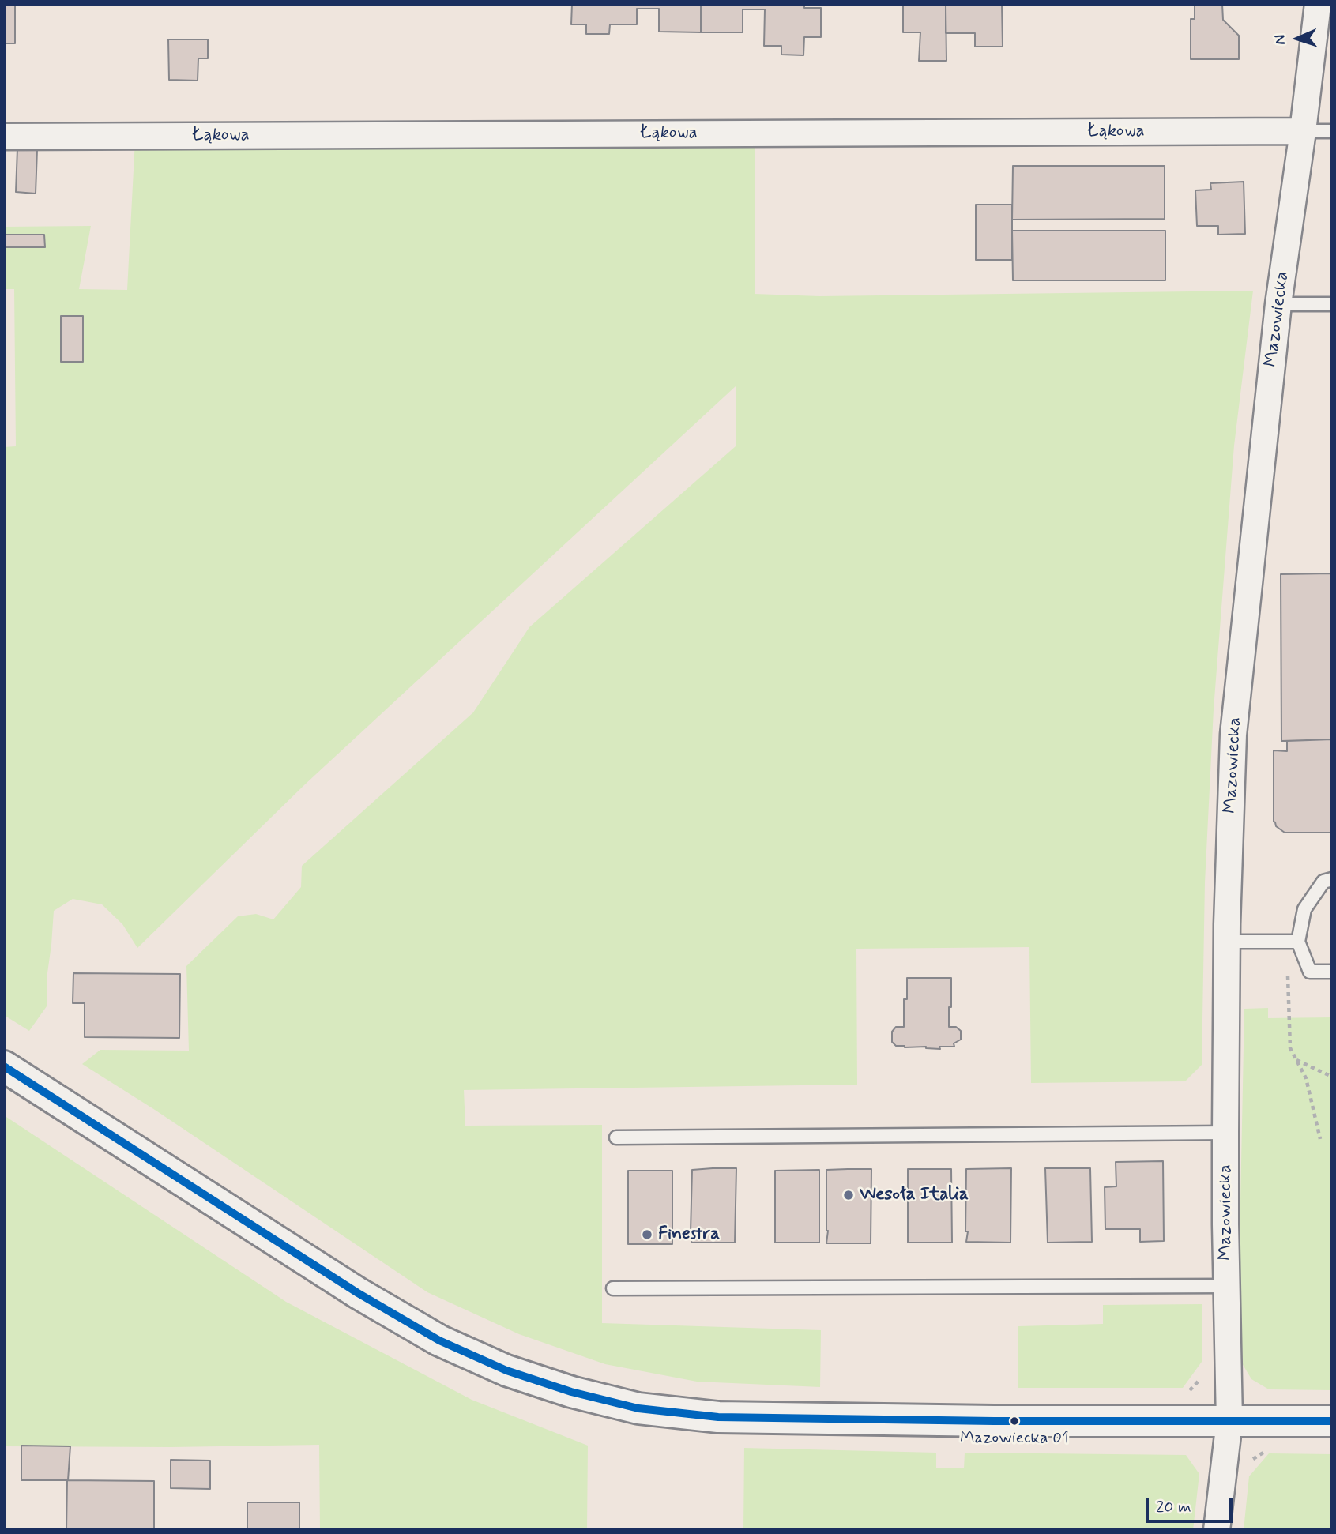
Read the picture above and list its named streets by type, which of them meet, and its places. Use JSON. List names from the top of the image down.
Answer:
{
  "streets": {
    "street": ["Łąkowa", "Mazowiecka"]
  },
  "crossings": [
    ["Łąkowa", "Mazowiecka"]
  ],
  "places": ["Wesoła Italia", "Finestra", "Mazowiecka 01"],
  "scale_bar": "20 m",
  "north": "left"
}
